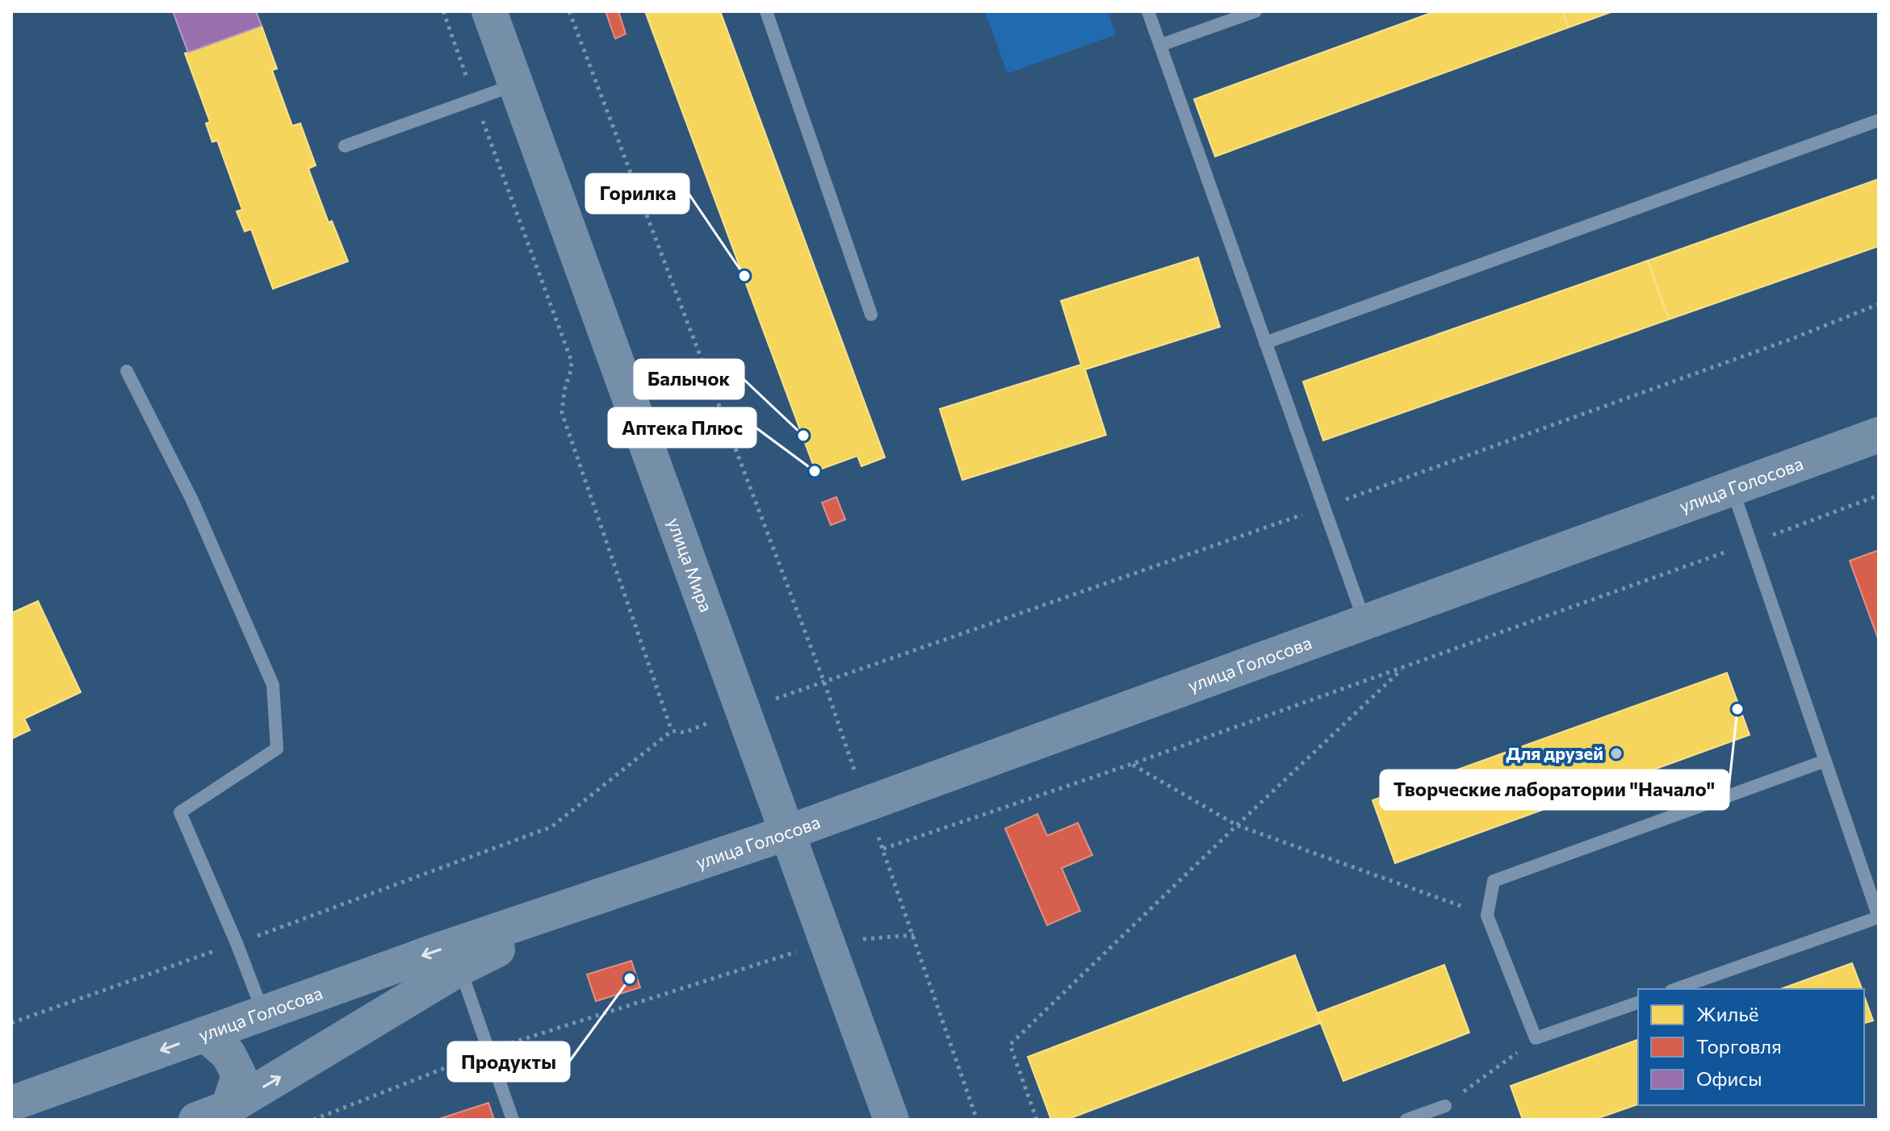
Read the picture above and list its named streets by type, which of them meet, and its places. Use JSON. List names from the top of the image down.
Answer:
{
  "streets": {
    "main road": ["улица Голосова", "улица Мира"]
  },
  "crossings": [
    ["улица Голосова", "улица Мира"]
  ],
  "places": [
    "Горилка",
    "Балычок",
    "Аптека Плюс",
    "Творческие лаборатории \"Начало\"",
    "Для друзей",
    "Продукты"
  ],
  "legend": ["Жильё", "Торговля", "Офисы"]
}
